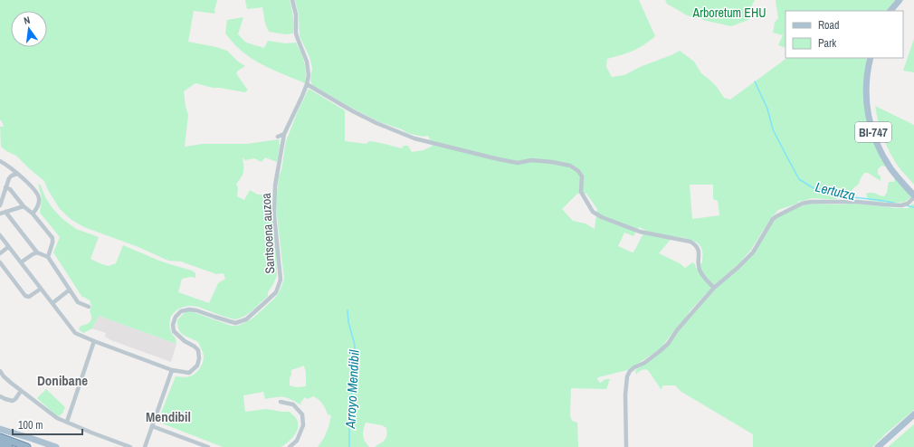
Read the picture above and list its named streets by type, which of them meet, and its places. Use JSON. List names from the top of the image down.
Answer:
{
  "streets": {
    "main road": ["BI-747"],
    "street": ["Santsoena auzoa"]
  },
  "districts": ["Donibane", "Mendibil"],
  "water": ["Lertutza", "Arroyo Mendibil"],
  "parks": ["Arboretum EHU"],
  "legend": ["Road", "Park"],
  "scale_bar": "100 m",
  "north": "top"
}
